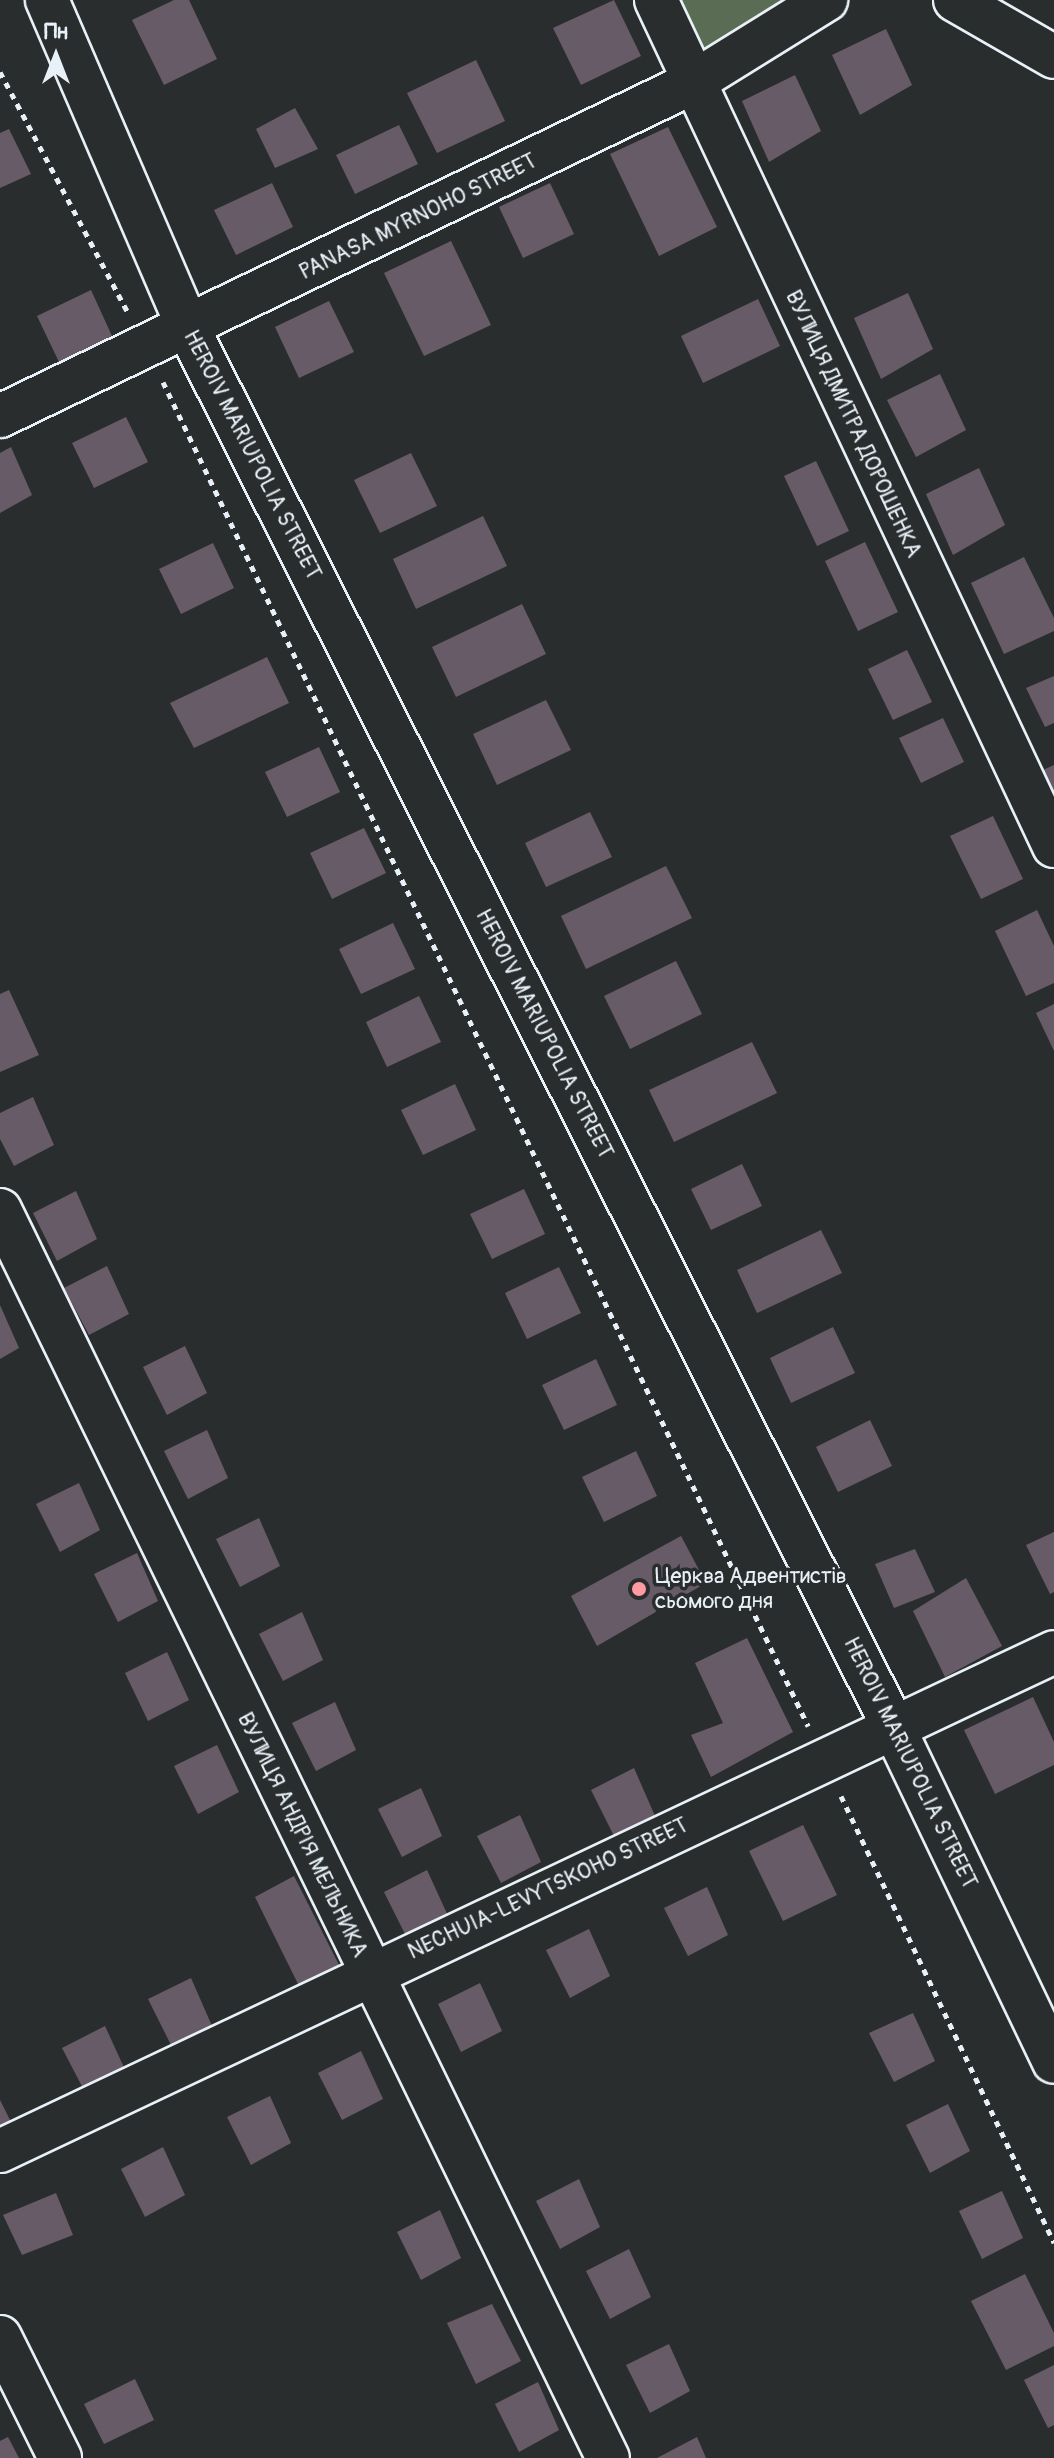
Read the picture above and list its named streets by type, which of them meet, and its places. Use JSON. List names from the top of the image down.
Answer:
{
  "streets": {
    "street": [
      "PANASA MYRNOHO STREET",
      "ВУЛИЦЯ ДМИТРА ДОРОШЕНКА",
      "HEROIV MARIUPOLIA STREET",
      "ВУЛИЦЯ АНДРІЯ МЕЛЬНИКА",
      "NECHUIA-LEVYTSKOHO STREET"
    ]
  },
  "crossings": [
    ["PANASA MYRNOHO STREET", "ВУЛИЦЯ ДМИТРА ДОРОШЕНКА"],
    ["PANASA MYRNOHO STREET", "HEROIV MARIUPOLIA STREET"],
    ["HEROIV MARIUPOLIA STREET", "NECHUIA-LEVYTSKOHO STREET"],
    ["ВУЛИЦЯ АНДРІЯ МЕЛЬНИКА", "NECHUIA-LEVYTSKOHO STREET"]
  ],
  "places": ["Церква Адвентистів сьомого дня"],
  "north": "top"
}
